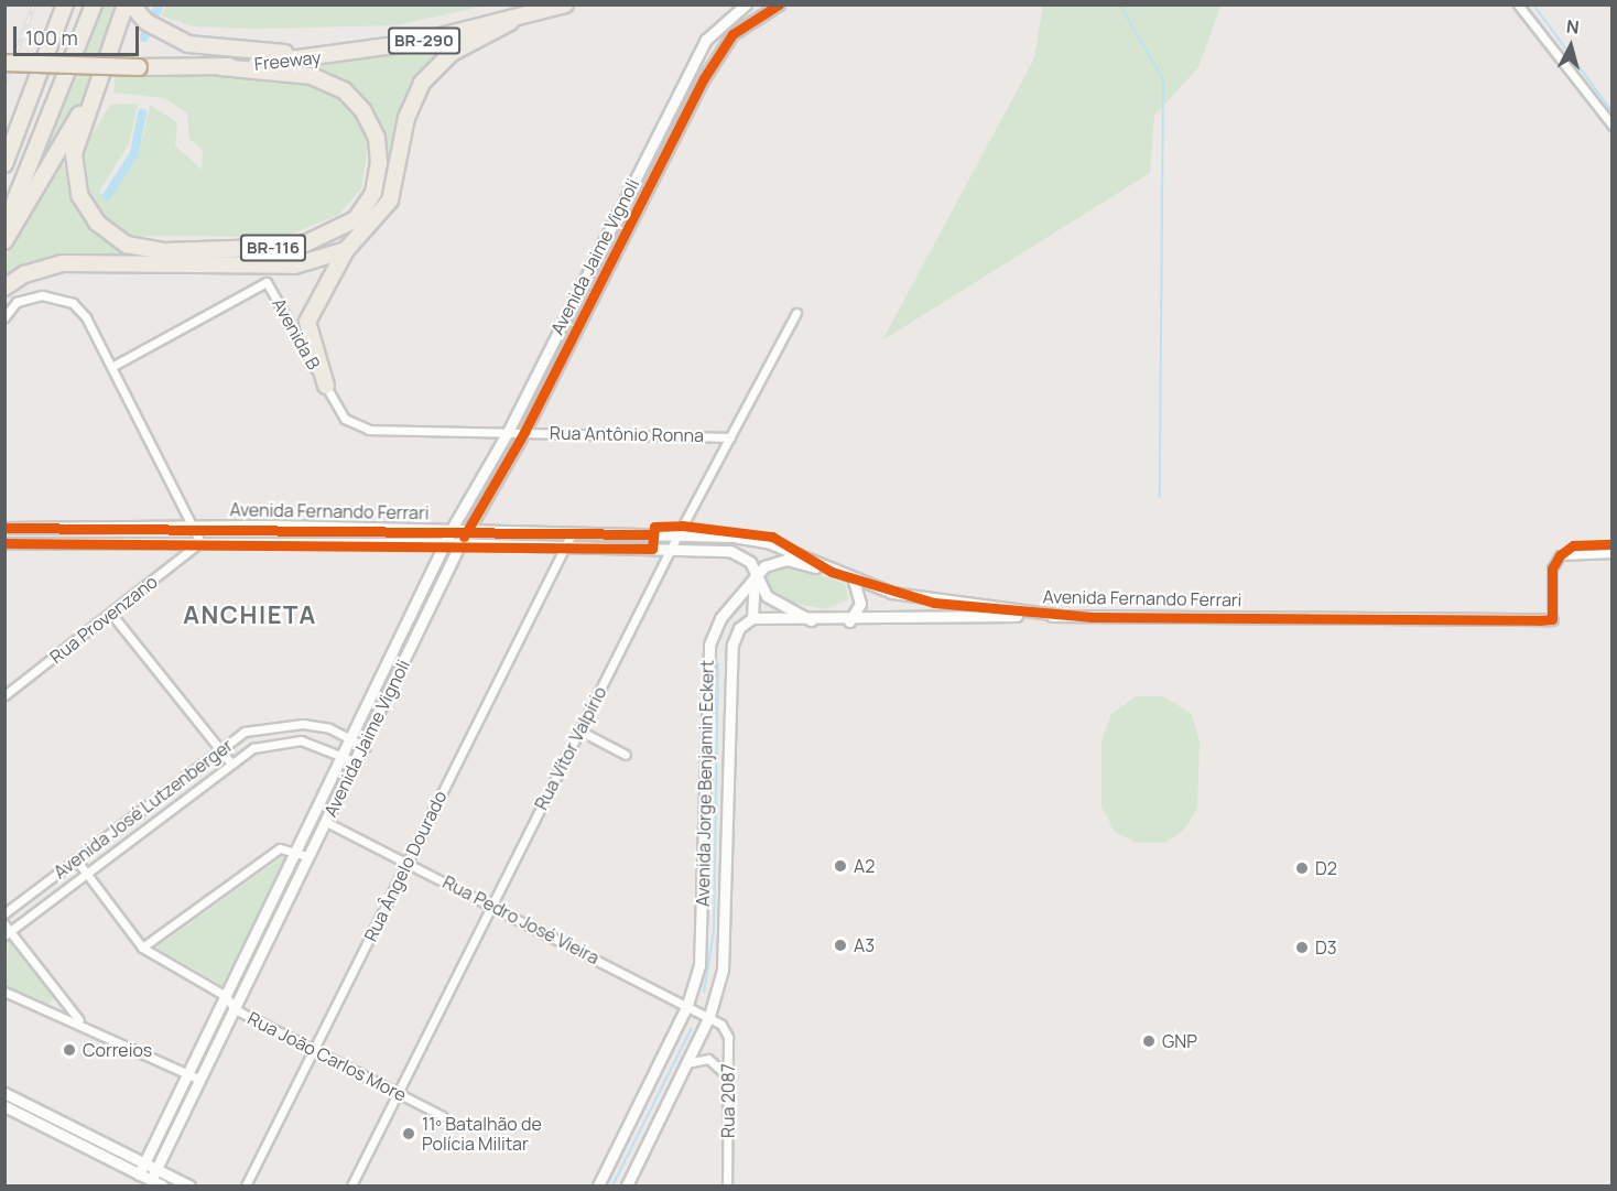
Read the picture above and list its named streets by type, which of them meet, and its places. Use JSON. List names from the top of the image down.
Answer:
{
  "streets": {
    "highway": ["BR-290", "Freeway", "BR-116"],
    "street": [
      "Avenida Jaime Vignoli",
      "Avenida B",
      "Rua Antônio Ronna",
      "Avenida Fernando Ferrari",
      "Rua Provenzano",
      "Rua Vítor Valpírio",
      "Avenida Jorge Benjamin Eckert",
      "Avenida José Lutzenberger",
      "Rua Ângelo Dourado",
      "Rua Pedro José Vieira",
      "Rua João Carlos More",
      "Rua 2087"
    ]
  },
  "crossings": [
    ["Freeway", "BR-116"],
    ["Avenida Jaime Vignoli", "Avenida B"],
    ["Avenida Jaime Vignoli", "Rua Antônio Ronna"],
    ["Avenida Jaime Vignoli", "Avenida Fernando Ferrari"],
    ["Avenida Jaime Vignoli", "Avenida José Lutzenberger"],
    ["Avenida Jaime Vignoli", "Rua Pedro José Vieira"],
    ["Avenida Jaime Vignoli", "Rua João Carlos More"],
    ["Avenida B", "Rua Antônio Ronna"],
    ["Rua Antônio Ronna", "Rua Vítor Valpírio"],
    ["Avenida Fernando Ferrari", "Rua Provenzano"],
    ["Avenida Fernando Ferrari", "Rua Vítor Valpírio"],
    ["Avenida Fernando Ferrari", "Avenida Jorge Benjamin Eckert"],
    ["Avenida Fernando Ferrari", "Rua Ângelo Dourado"],
    ["Rua Vítor Valpírio", "Rua Pedro José Vieira"],
    ["Rua Vítor Valpírio", "Rua João Carlos More"],
    ["Avenida Jorge Benjamin Eckert", "Rua Pedro José Vieira"],
    ["Avenida Jorge Benjamin Eckert", "Rua 2087"],
    ["Avenida José Lutzenberger", "Rua João Carlos More"],
    ["Rua Ângelo Dourado", "Rua Pedro José Vieira"],
    ["Rua Ângelo Dourado", "Rua João Carlos More"],
    ["Rua Pedro José Vieira", "Rua 2087"]
  ],
  "districts": ["ANCHIETA"],
  "places": [
    "A2",
    "D2",
    "A3",
    "D3",
    "GNP",
    "Correios",
    "11º Batalhão de Polícia Militar"
  ],
  "scale_bar": "100 m",
  "north": "top"
}
